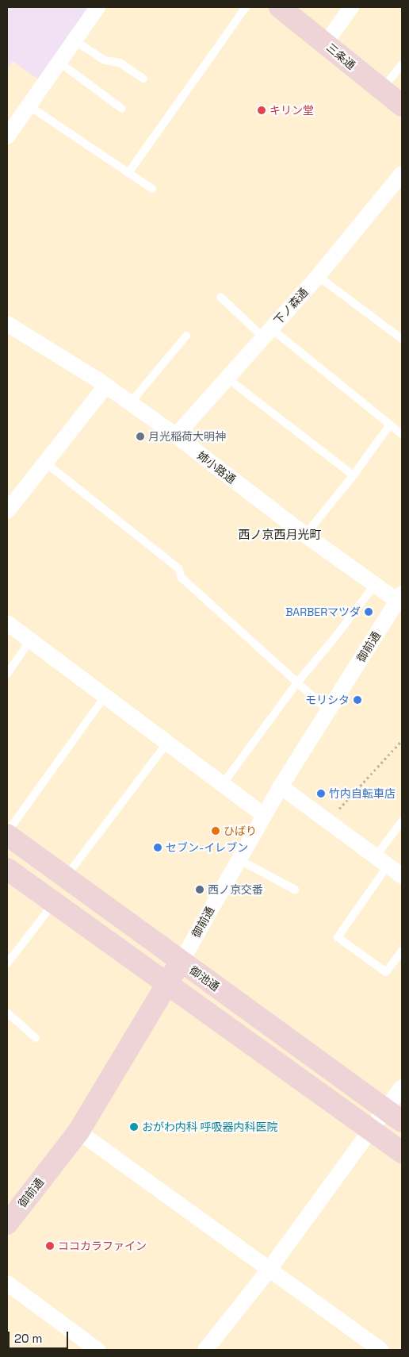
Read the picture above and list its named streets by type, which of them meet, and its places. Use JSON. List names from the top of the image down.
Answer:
{
  "streets": {
    "street": [
      "三条通",
      "下ノ森通",
      "姉小路通",
      "御前通",
      "御池通"
    ]
  },
  "crossings": [
    ["下ノ森通", "姉小路通"],
    ["姉小路通", "御前通"],
    ["御前通", "御池通"]
  ],
  "districts": ["西ノ京西月光町"],
  "places": [
    "キリン堂",
    "月光稲荷大明神",
    "BARBERマツダ",
    "モリシタ",
    "竹内自転車店",
    "ひばり",
    "セブン-イレブン",
    "西ノ京交番",
    "おがわ内科 呼吸器内科医院",
    "ココカラファイン"
  ],
  "scale_bar": "20 m"
}
